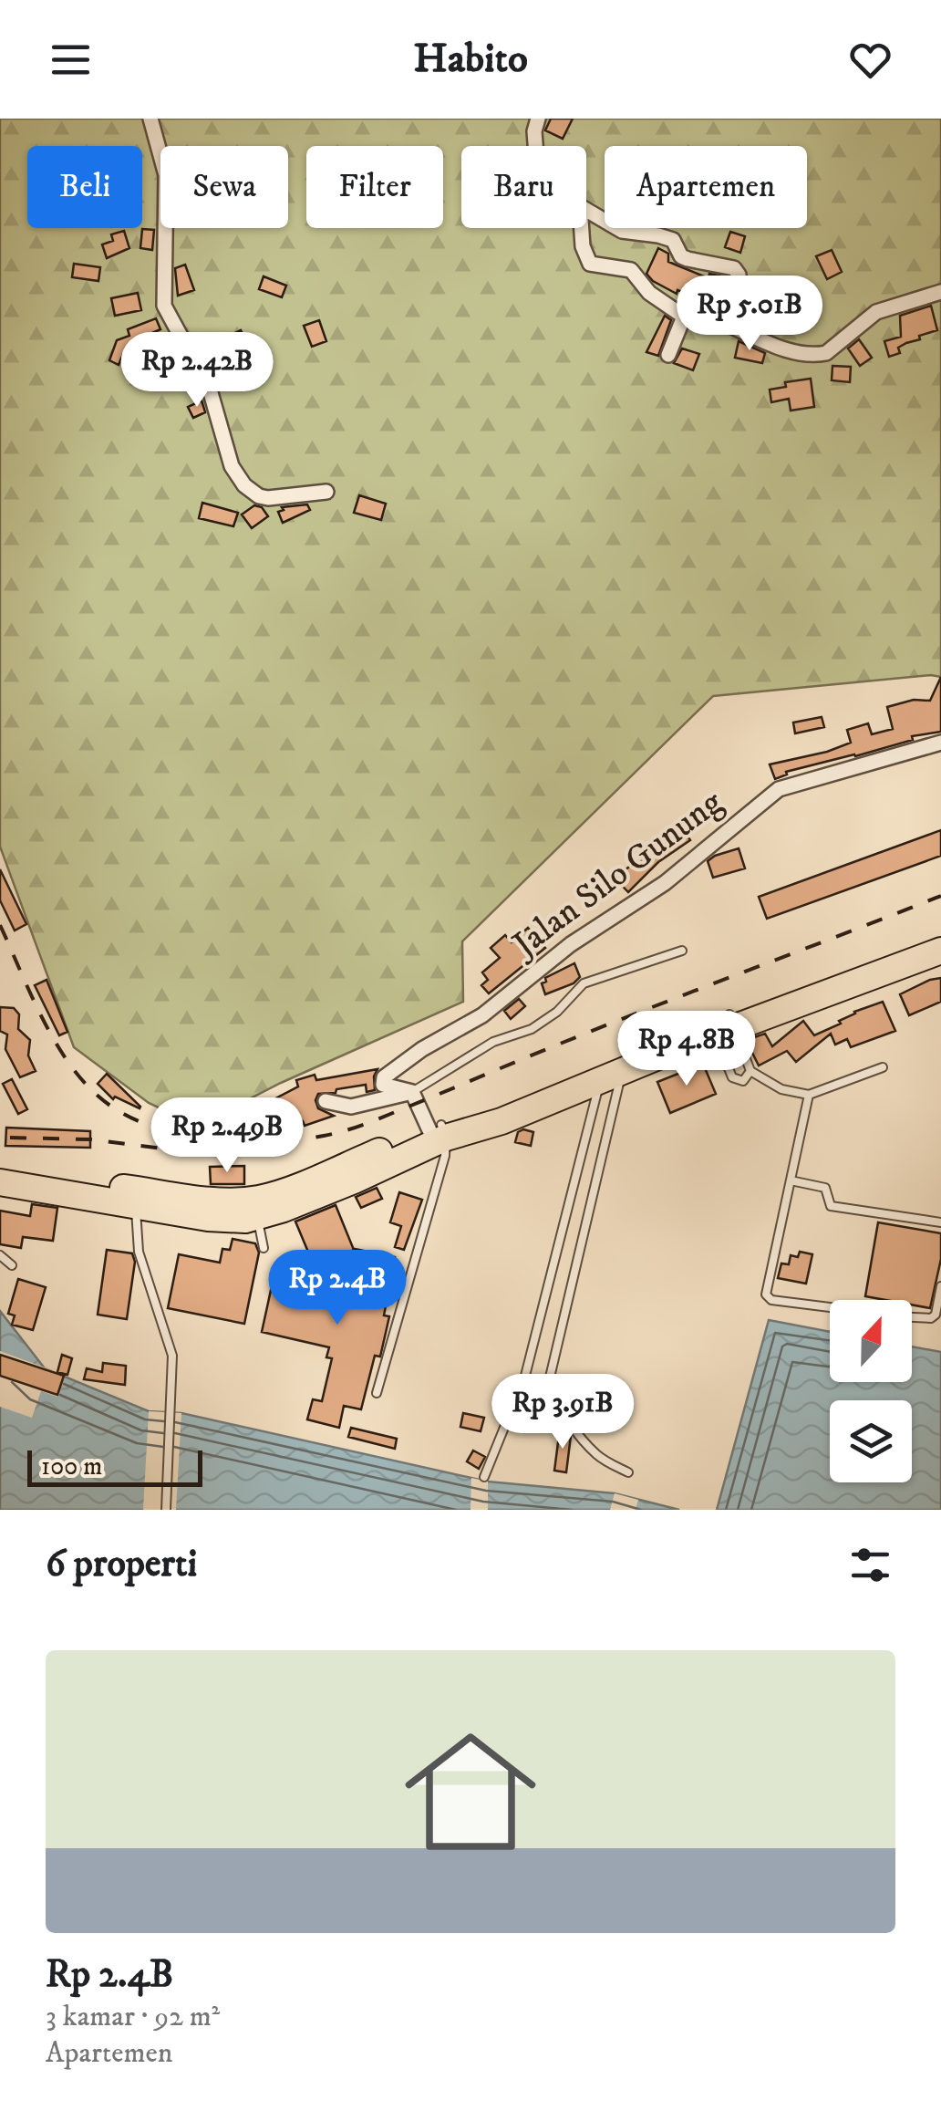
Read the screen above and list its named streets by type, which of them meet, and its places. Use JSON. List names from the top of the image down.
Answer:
{
  "streets": {
    "street": ["Jalan Silo Gunung"]
  },
  "scale_bar": "100 m",
  "north": "top",
  "page": {
    "header": "Habito",
    "chip": [
      "Beli",
      "Sewa",
      "Filter",
      "Baru",
      "Apartemen"
    ],
    "price": [
      "Rp 5.01B",
      "Rp 2.42B",
      "Rp 4.8B",
      "Rp 2.49B",
      "Rp 2.4B",
      "Rp 3.91B"
    ],
    "scale": "100 m",
    "heading": "6 properti",
    "list": [
      {
        "name": "Rp 2.4B",
        "note": "3 kamar · 92 m² · Apartemen"
      }
    ]
  }
}
